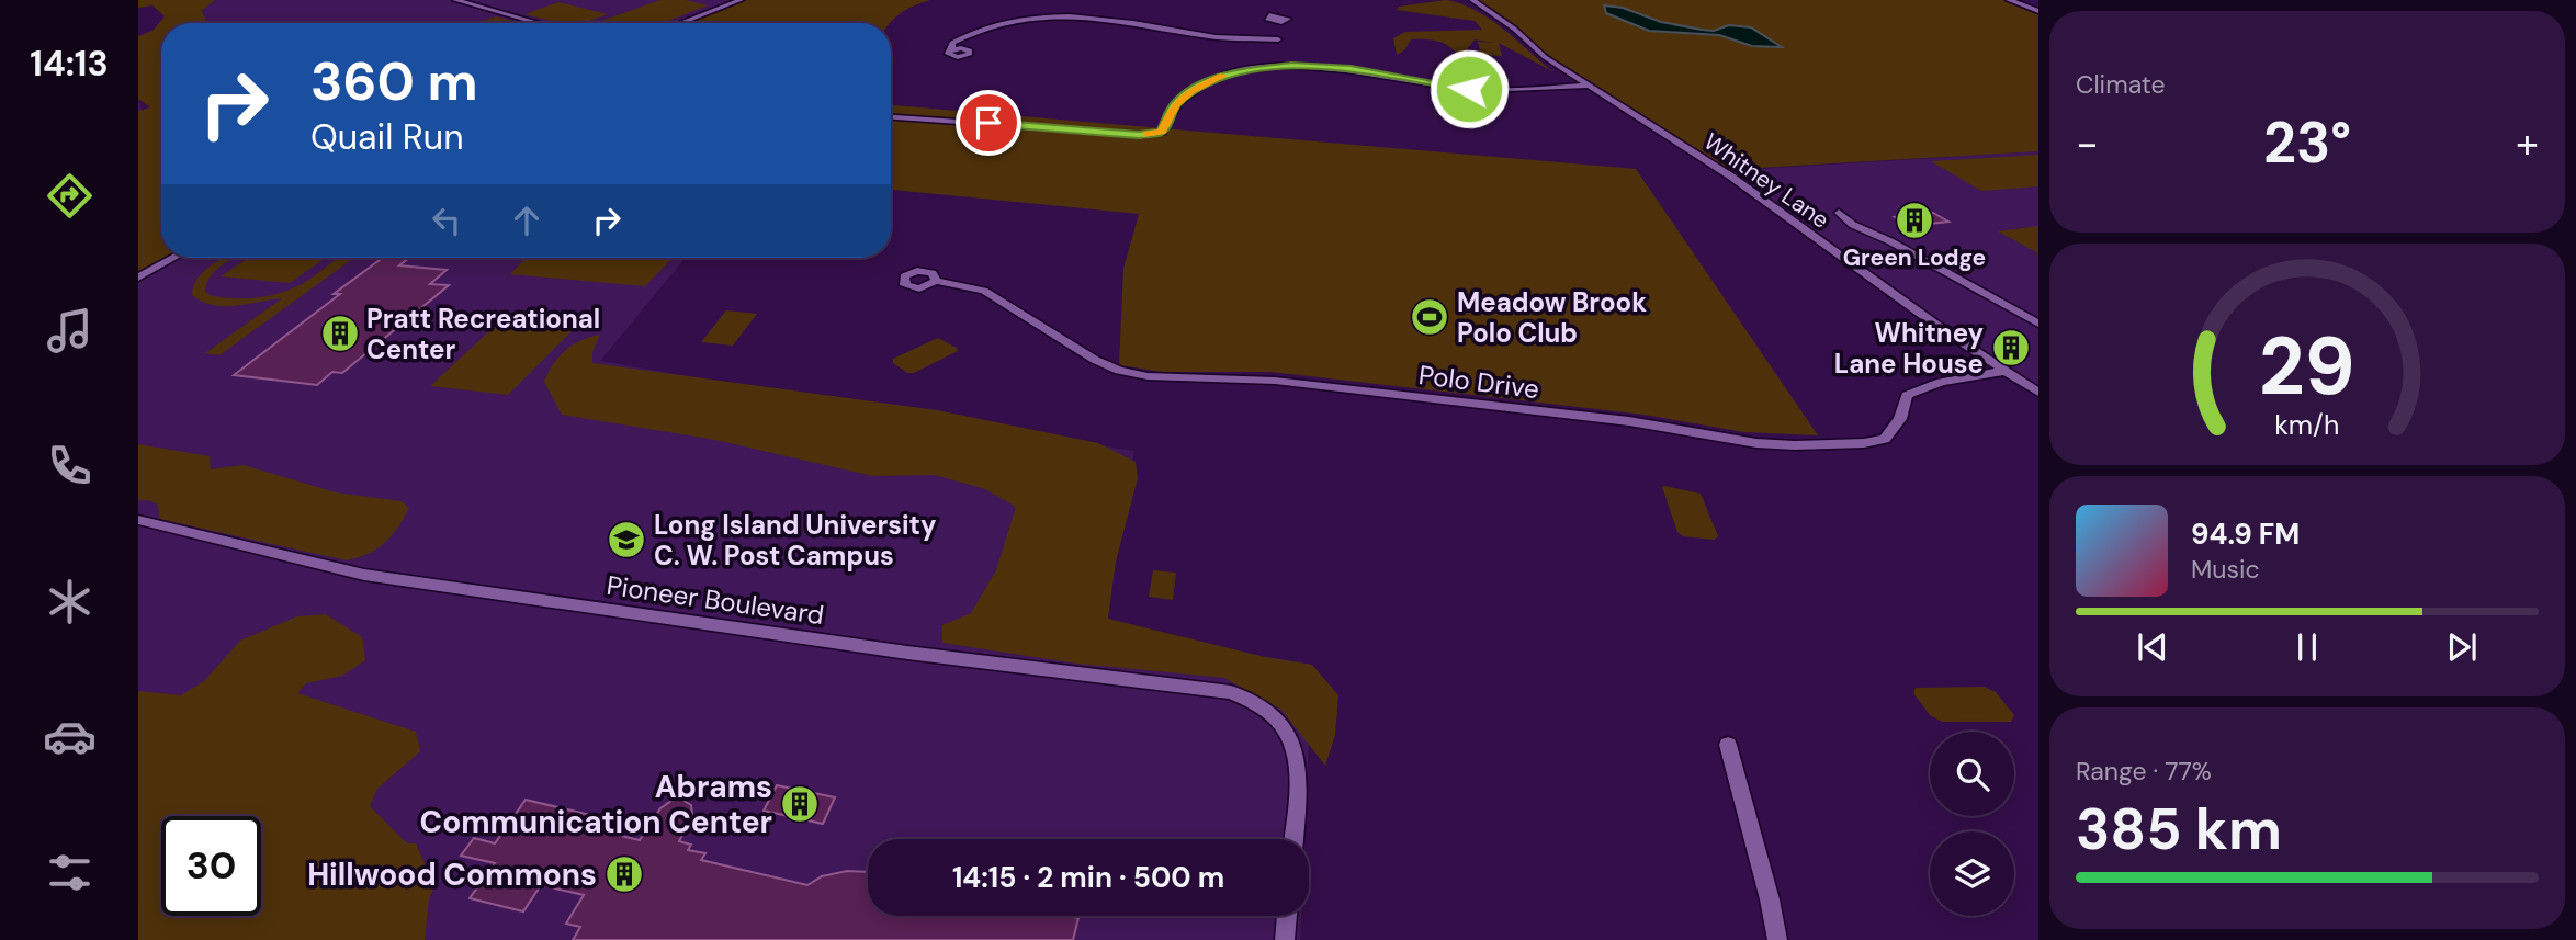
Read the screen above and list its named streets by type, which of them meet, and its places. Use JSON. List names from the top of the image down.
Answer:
{
  "streets": {
    "street": ["Whitney Lane", "Polo Drive", "Pioneer Boulevard"]
  },
  "crossings": [
    ["Whitney Lane", "Polo Drive"]
  ],
  "places": {
    "building": [
      "Green Lodge",
      "Pratt Recreational Center",
      "Whitney Lane House",
      "Abrams Communication Center",
      "Hillwood Commons"
    ],
    "sports": ["Meadow Brook Polo Club"],
    "school or university": ["Long Island University C. W. Post Campus"]
  },
  "page": {
    "tabs": "14:13",
    "tile": [
      "Climate",
      ["Range · 77%", "385 km"]
    ],
    "turn": ["360 m", "Quail Run"],
    "heat": ["−", "23°", "+"],
    "song": ["94.9 FM", "Music"],
    "limit": "30",
    "trip": "14:15 · 2 min · 500 m",
    "gauge": ["29", "km/h"]
  }
}
